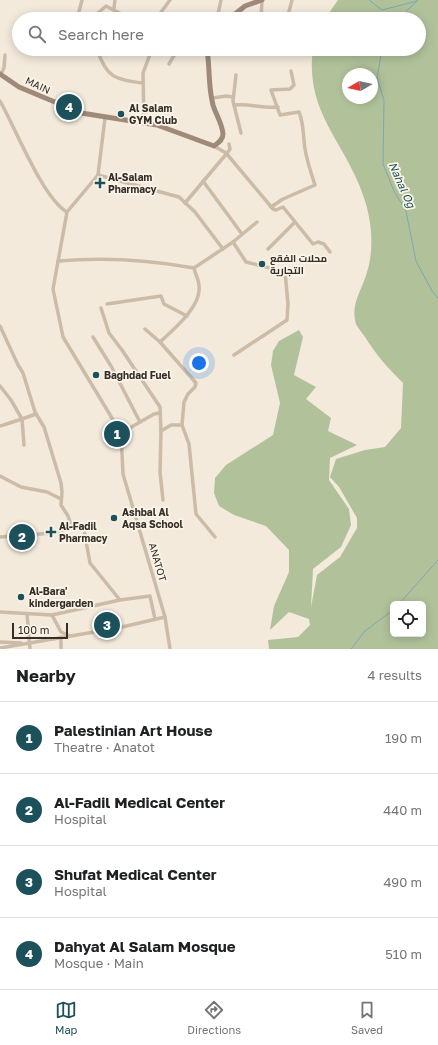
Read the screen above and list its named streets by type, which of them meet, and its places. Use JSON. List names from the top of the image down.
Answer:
{
  "streets": {
    "street": ["MAIN", "ANATOT"]
  },
  "water": ["Nahal Og"],
  "places": {
    "other": [
      "Al Salam GYM Club",
      "محلات الفقع التجارية",
      "Baghdad Fuel",
      "Ashbal Al Aqsa School",
      "Al-Bara' kindergarden"
    ],
    "health": ["Al-Salam Pharmacy", "Al-Fadil Pharmacy"]
  },
  "scale_bar": "100 m",
  "north": "left",
  "page": {
    "search": "Search here",
    "pins": [
      "4",
      "1",
      "2",
      "3"
    ],
    "scale": "100 m",
    "heading": ["Nearby", "4 results"],
    "list": [
      {
        "mark": "1",
        "name": "Palestinian Art House",
        "note": "Theatre · Anatot",
        "value": "190 m"
      },
      {
        "mark": "2",
        "name": "Al-Fadil Medical Center",
        "note": "Hospital",
        "value": "440 m"
      },
      {
        "mark": "3",
        "name": "Shufat Medical Center",
        "note": "Hospital",
        "value": "490 m"
      },
      {
        "mark": "4",
        "name": "Dahyat Al Salam Mosque",
        "note": "Mosque · Main",
        "value": "510 m"
      }
    ],
    "nav": ["Map", "Directions", "Saved"]
  }
}
